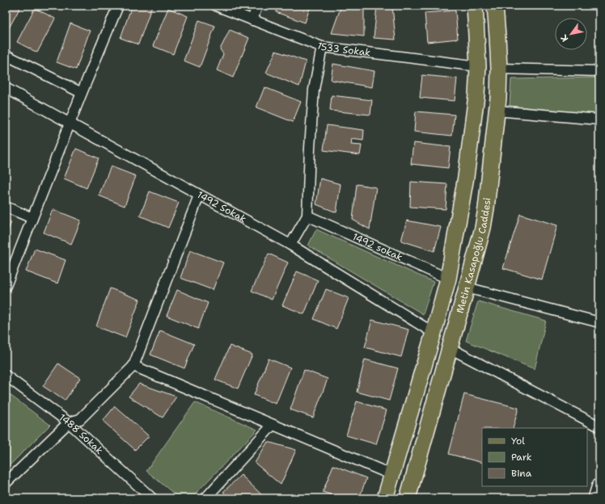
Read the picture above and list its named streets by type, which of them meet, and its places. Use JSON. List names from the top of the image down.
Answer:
{
  "streets": {
    "main road": ["Metin Kasapoğlu Caddesi"],
    "street": [
      "1533 Sokak",
      "1492 Sokak",
      "1492 sokak",
      "1488 Sokak"
    ]
  },
  "crossings": [
    ["1533 Sokak", "Metin Kasapoğlu Caddesi"],
    ["1492 Sokak", "Metin Kasapoğlu Caddesi"],
    ["1492 sokak", "Metin Kasapoğlu Caddesi"]
  ],
  "legend": ["Yol", "Park", "Bina"],
  "north": "bottom left"
}
